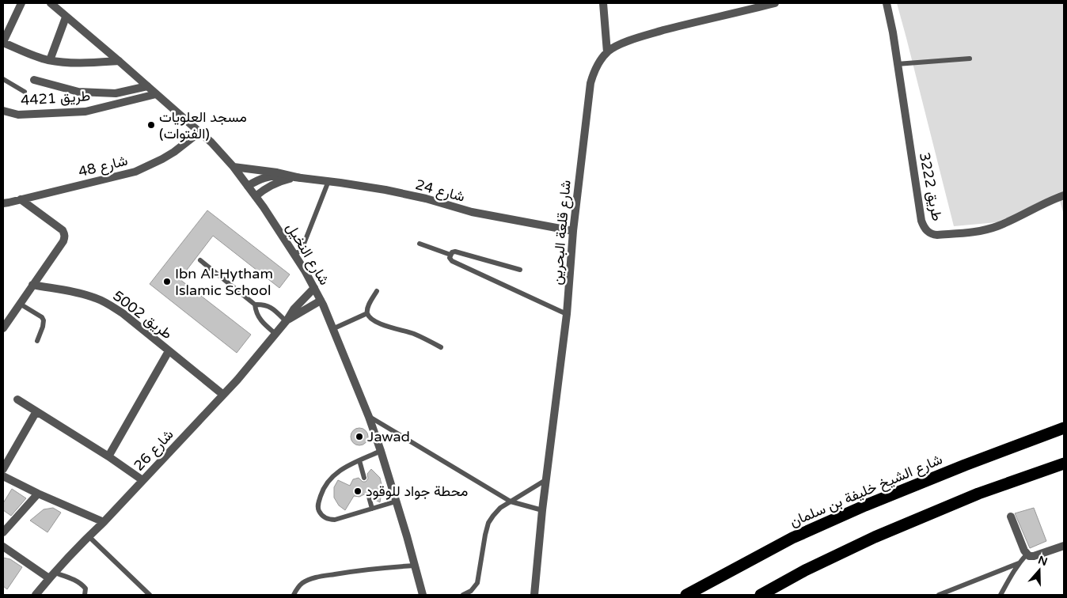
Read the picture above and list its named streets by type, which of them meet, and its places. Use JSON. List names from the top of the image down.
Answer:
{
  "streets": {
    "highway": ["شارع الشيخ خليفة بن سلمان"],
    "street": [
      "طريق 4421",
      "شارع 48",
      "طريق 3222",
      "شارع 24",
      "شارع قلعة البحرين",
      "شارع النخيل",
      "طريق 5002",
      "شارع 26"
    ]
  },
  "crossings": [
    ["طريق 4421", "شارع النخيل"],
    ["شارع 48", "شارع النخيل"],
    ["شارع 24", "شارع قلعة البحرين"],
    ["شارع 24", "شارع النخيل"],
    ["شارع النخيل", "شارع 26"],
    ["طريق 5002", "شارع 26"]
  ],
  "places": [
    "مسجد العلويات (الفتوات)",
    "Ibn Al-Hytham Islamic School",
    "Jawad",
    "محطة جواد للوقود"
  ],
  "north": "top"
}
